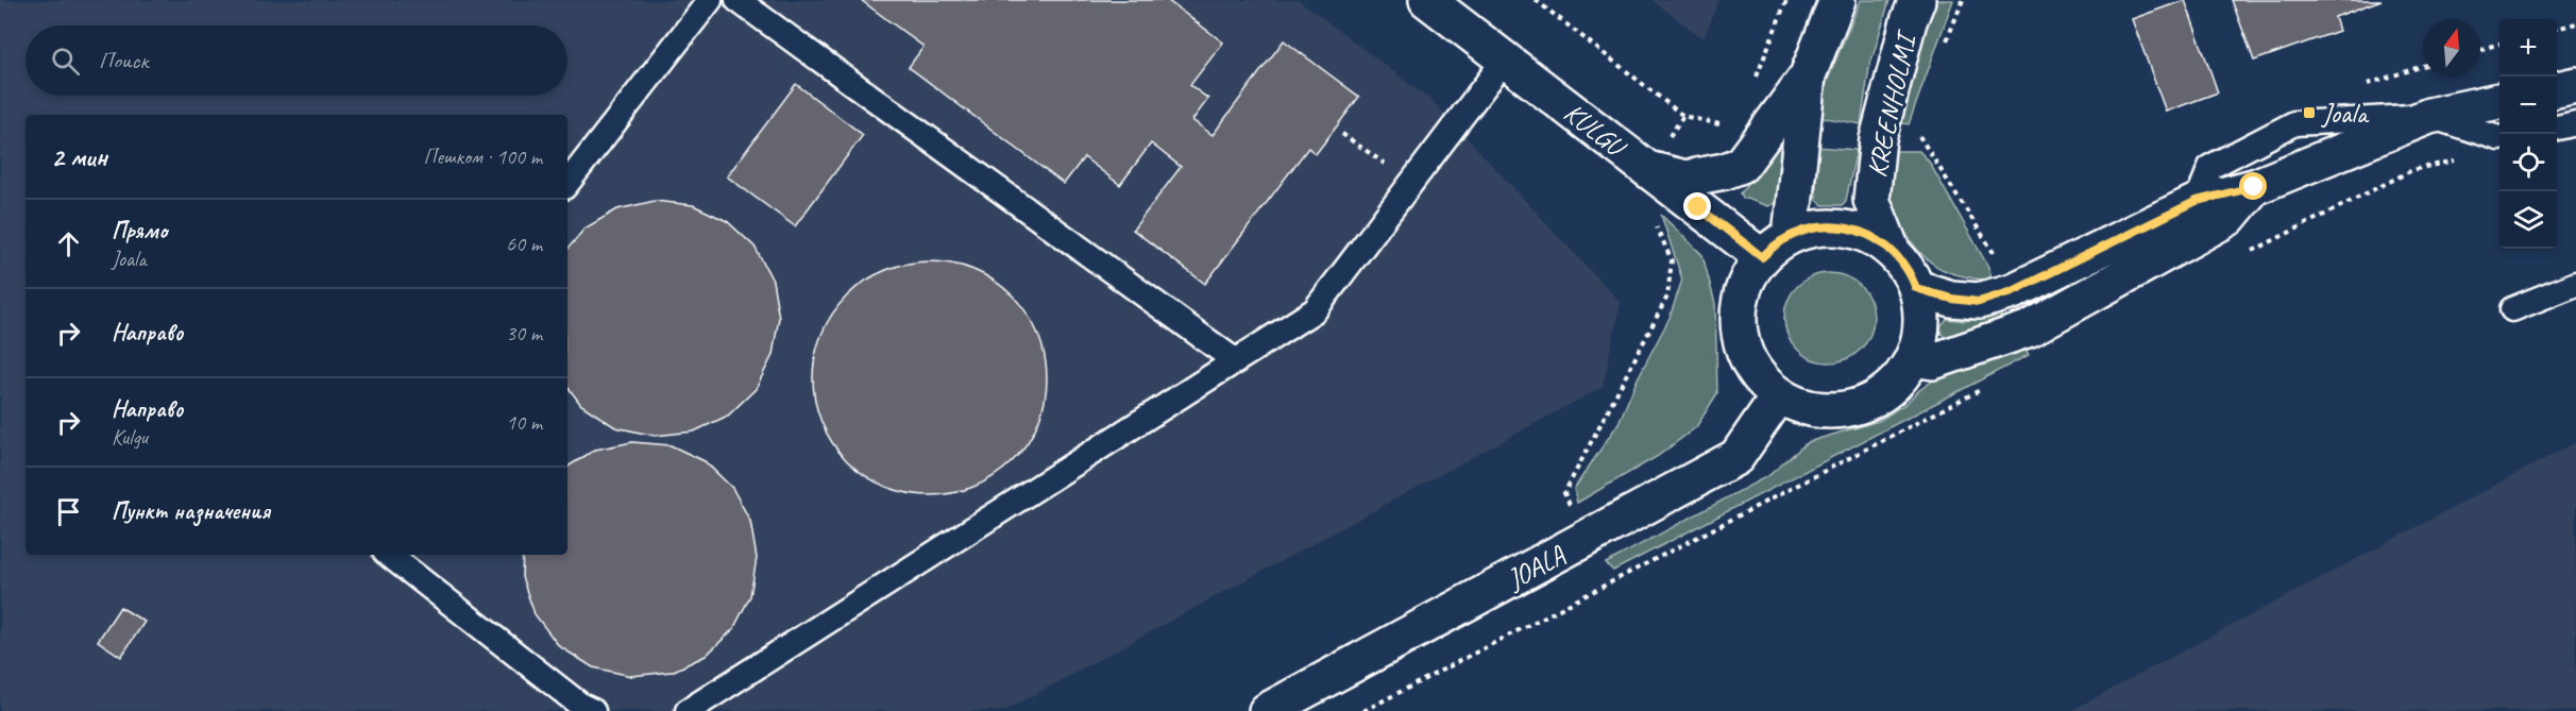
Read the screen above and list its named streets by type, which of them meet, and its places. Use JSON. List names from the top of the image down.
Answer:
{
  "streets": {
    "street": ["KREENHOLMI", "KULGU", "JOALA"]
  },
  "crossings": [
    ["KREENHOLMI", "KULGU"],
    ["KREENHOLMI", "JOALA"],
    ["KULGU", "JOALA"]
  ],
  "places": {
    "transit": ["Joala"]
  },
  "north": "top",
  "page": {
    "map_buttons": ["+", "−"],
    "search": "Поиск",
    "heading": ["2 мин", "Пешком · 100 m"],
    "list": [
      ["Прямо", "Joala", "60 m"],
      ["Направо", "30 m"],
      ["Направо", "Kulgu", "10 m"],
      "Пункт назначения"
    ]
  }
}
